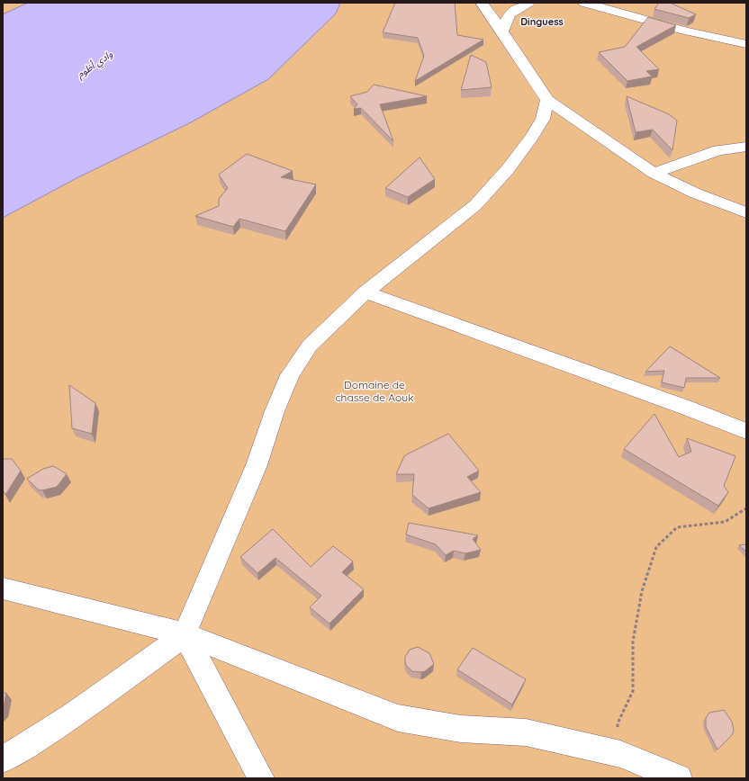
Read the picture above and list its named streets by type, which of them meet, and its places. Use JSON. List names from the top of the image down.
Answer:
{
  "districts": ["Dinguess"],
  "water": ["وادي أظوم"],
  "parks": ["Domaine de chasse de Aouk"]
}
